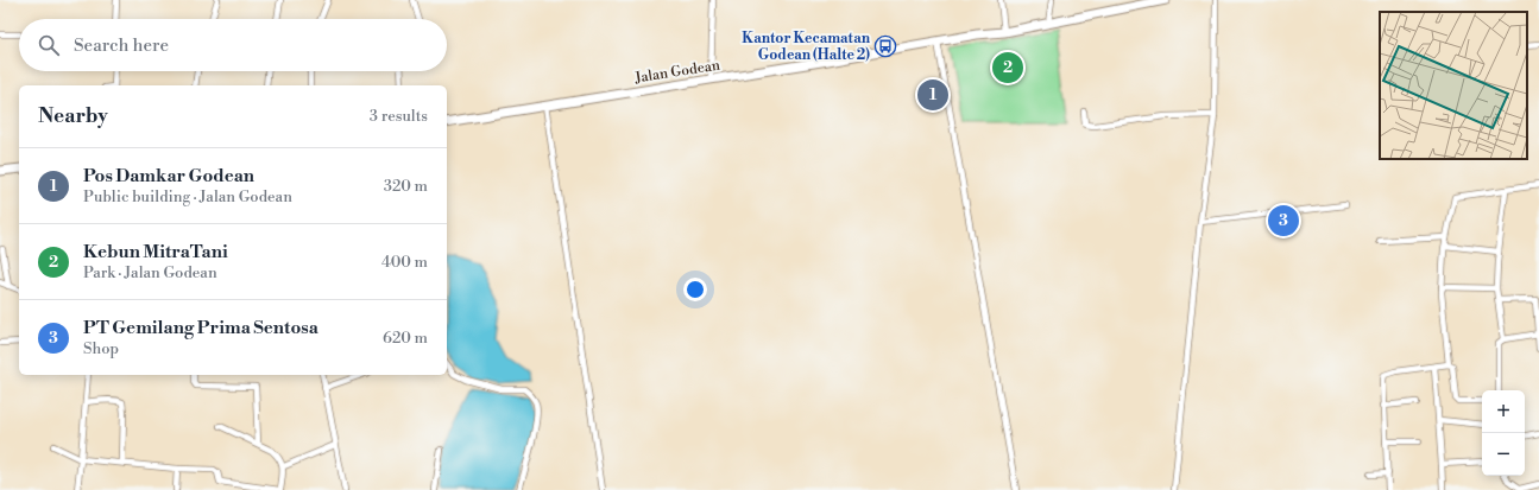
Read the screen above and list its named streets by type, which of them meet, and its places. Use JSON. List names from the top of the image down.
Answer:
{
  "streets": {
    "main road": ["Jalan Godean"]
  },
  "places": {
    "bus stop": ["Kantor Kecamatan Godean (Halte 2)"]
  },
  "page": {
    "search": "Search here",
    "pins": ["2", "1", "3"],
    "heading": ["Nearby", "3 results"],
    "list": [
      {
        "mark": "1",
        "name": "Pos Damkar Godean",
        "note": "Public building · Jalan Godean",
        "value": "320 m"
      },
      {
        "mark": "2",
        "name": "Kebun MitraTani",
        "note": "Park · Jalan Godean",
        "value": "400 m"
      },
      {
        "mark": "3",
        "name": "PT Gemilang Prima Sentosa",
        "note": "Shop",
        "value": "620 m"
      }
    ],
    "map_buttons": ["+", "−"]
  }
}
